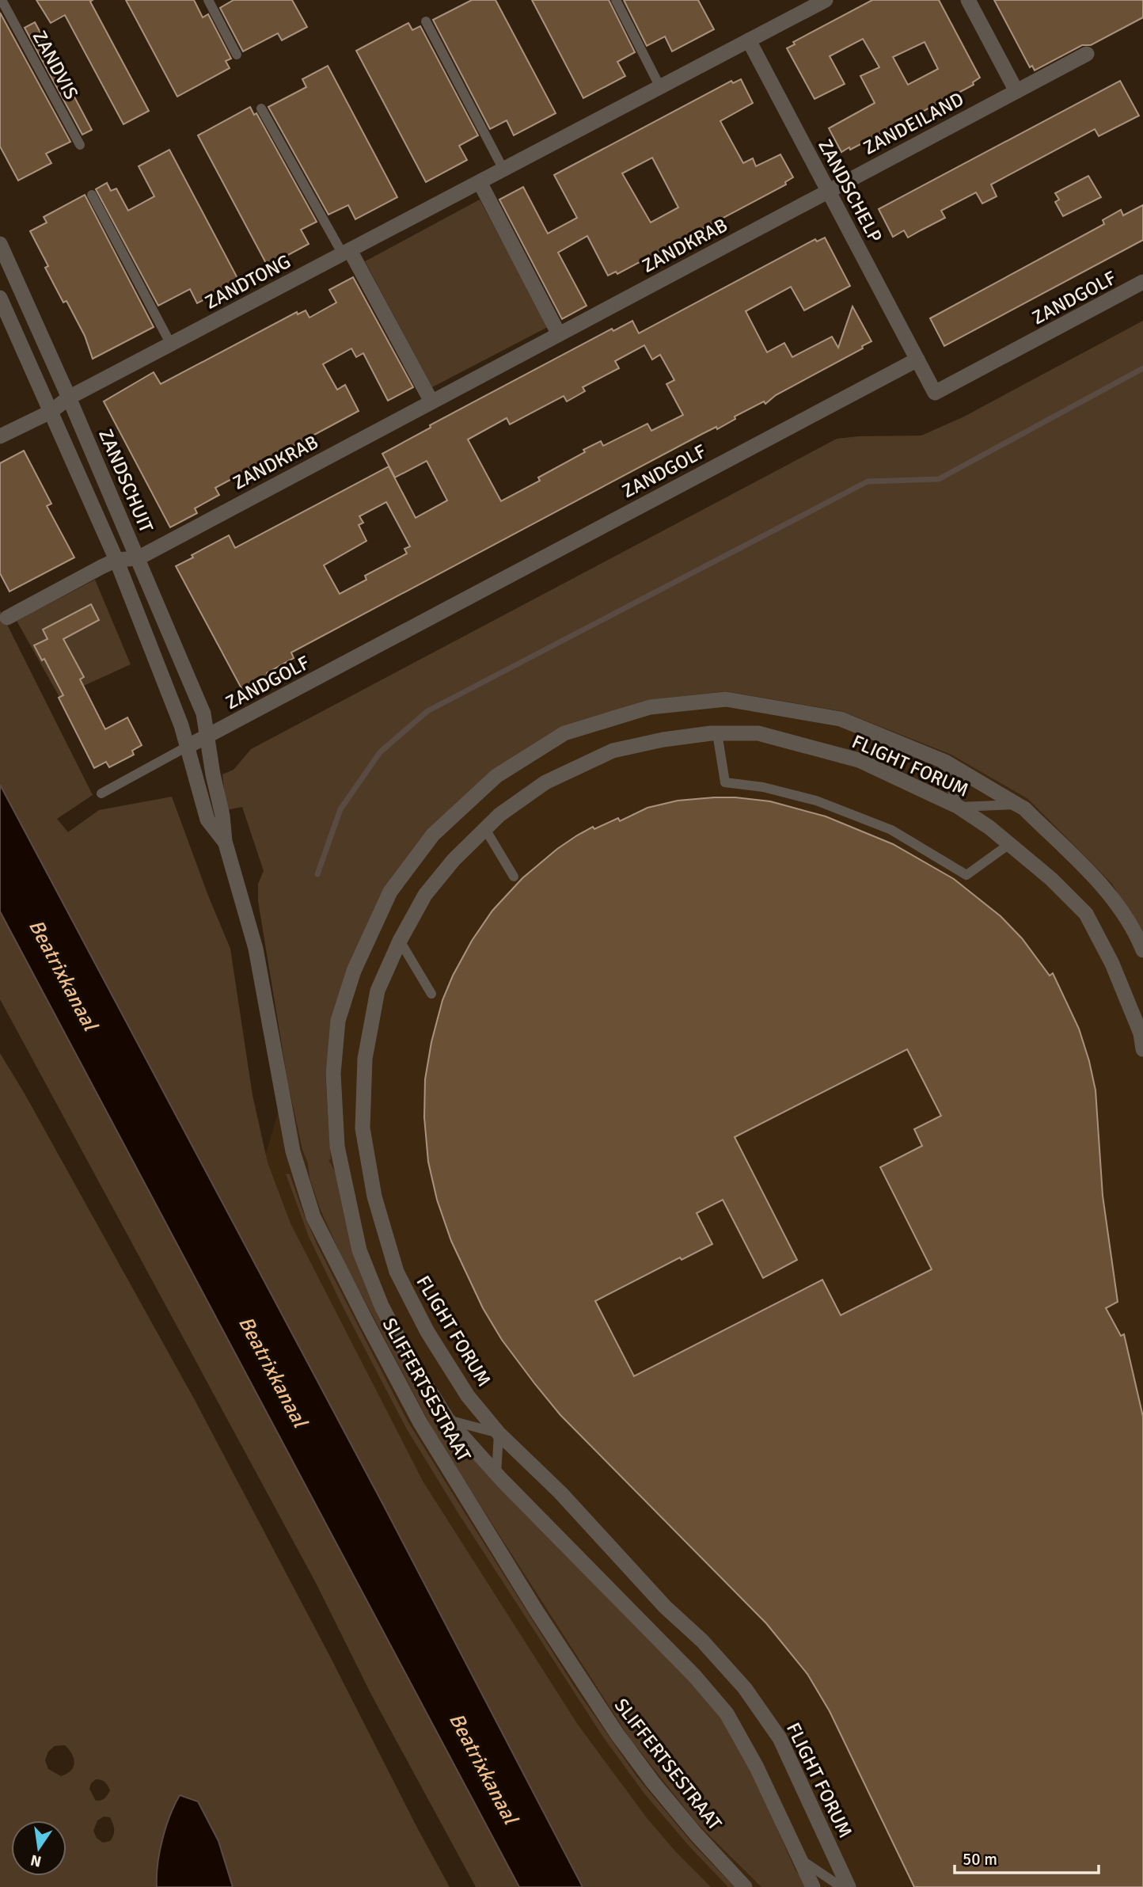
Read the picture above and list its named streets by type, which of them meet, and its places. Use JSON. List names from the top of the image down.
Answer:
{
  "streets": {
    "street": [
      "ZANDEILAND",
      "ZANDSCHELP",
      "ZANDKRAB",
      "ZANDTONG",
      "ZANDGOLF",
      "ZANDSCHUIT",
      "FLIGHT FORUM",
      "SLIFFERTSESTRAAT"
    ],
    "lane": ["ZANDVIS"]
  },
  "crossings": [
    ["ZANDEILAND", "ZANDSCHELP"],
    ["ZANDEILAND", "ZANDKRAB"],
    ["ZANDSCHELP", "ZANDKRAB"],
    ["ZANDSCHELP", "ZANDTONG"],
    ["ZANDSCHELP", "ZANDGOLF"],
    ["ZANDKRAB", "ZANDSCHUIT"],
    ["ZANDTONG", "ZANDSCHUIT"],
    ["ZANDGOLF", "ZANDSCHUIT"],
    ["ZANDGOLF", "SLIFFERTSESTRAAT"],
    ["ZANDSCHUIT", "SLIFFERTSESTRAAT"]
  ],
  "water": ["Beatrixkanaal"],
  "scale_bar": "50 m",
  "north": "bottom"
}
